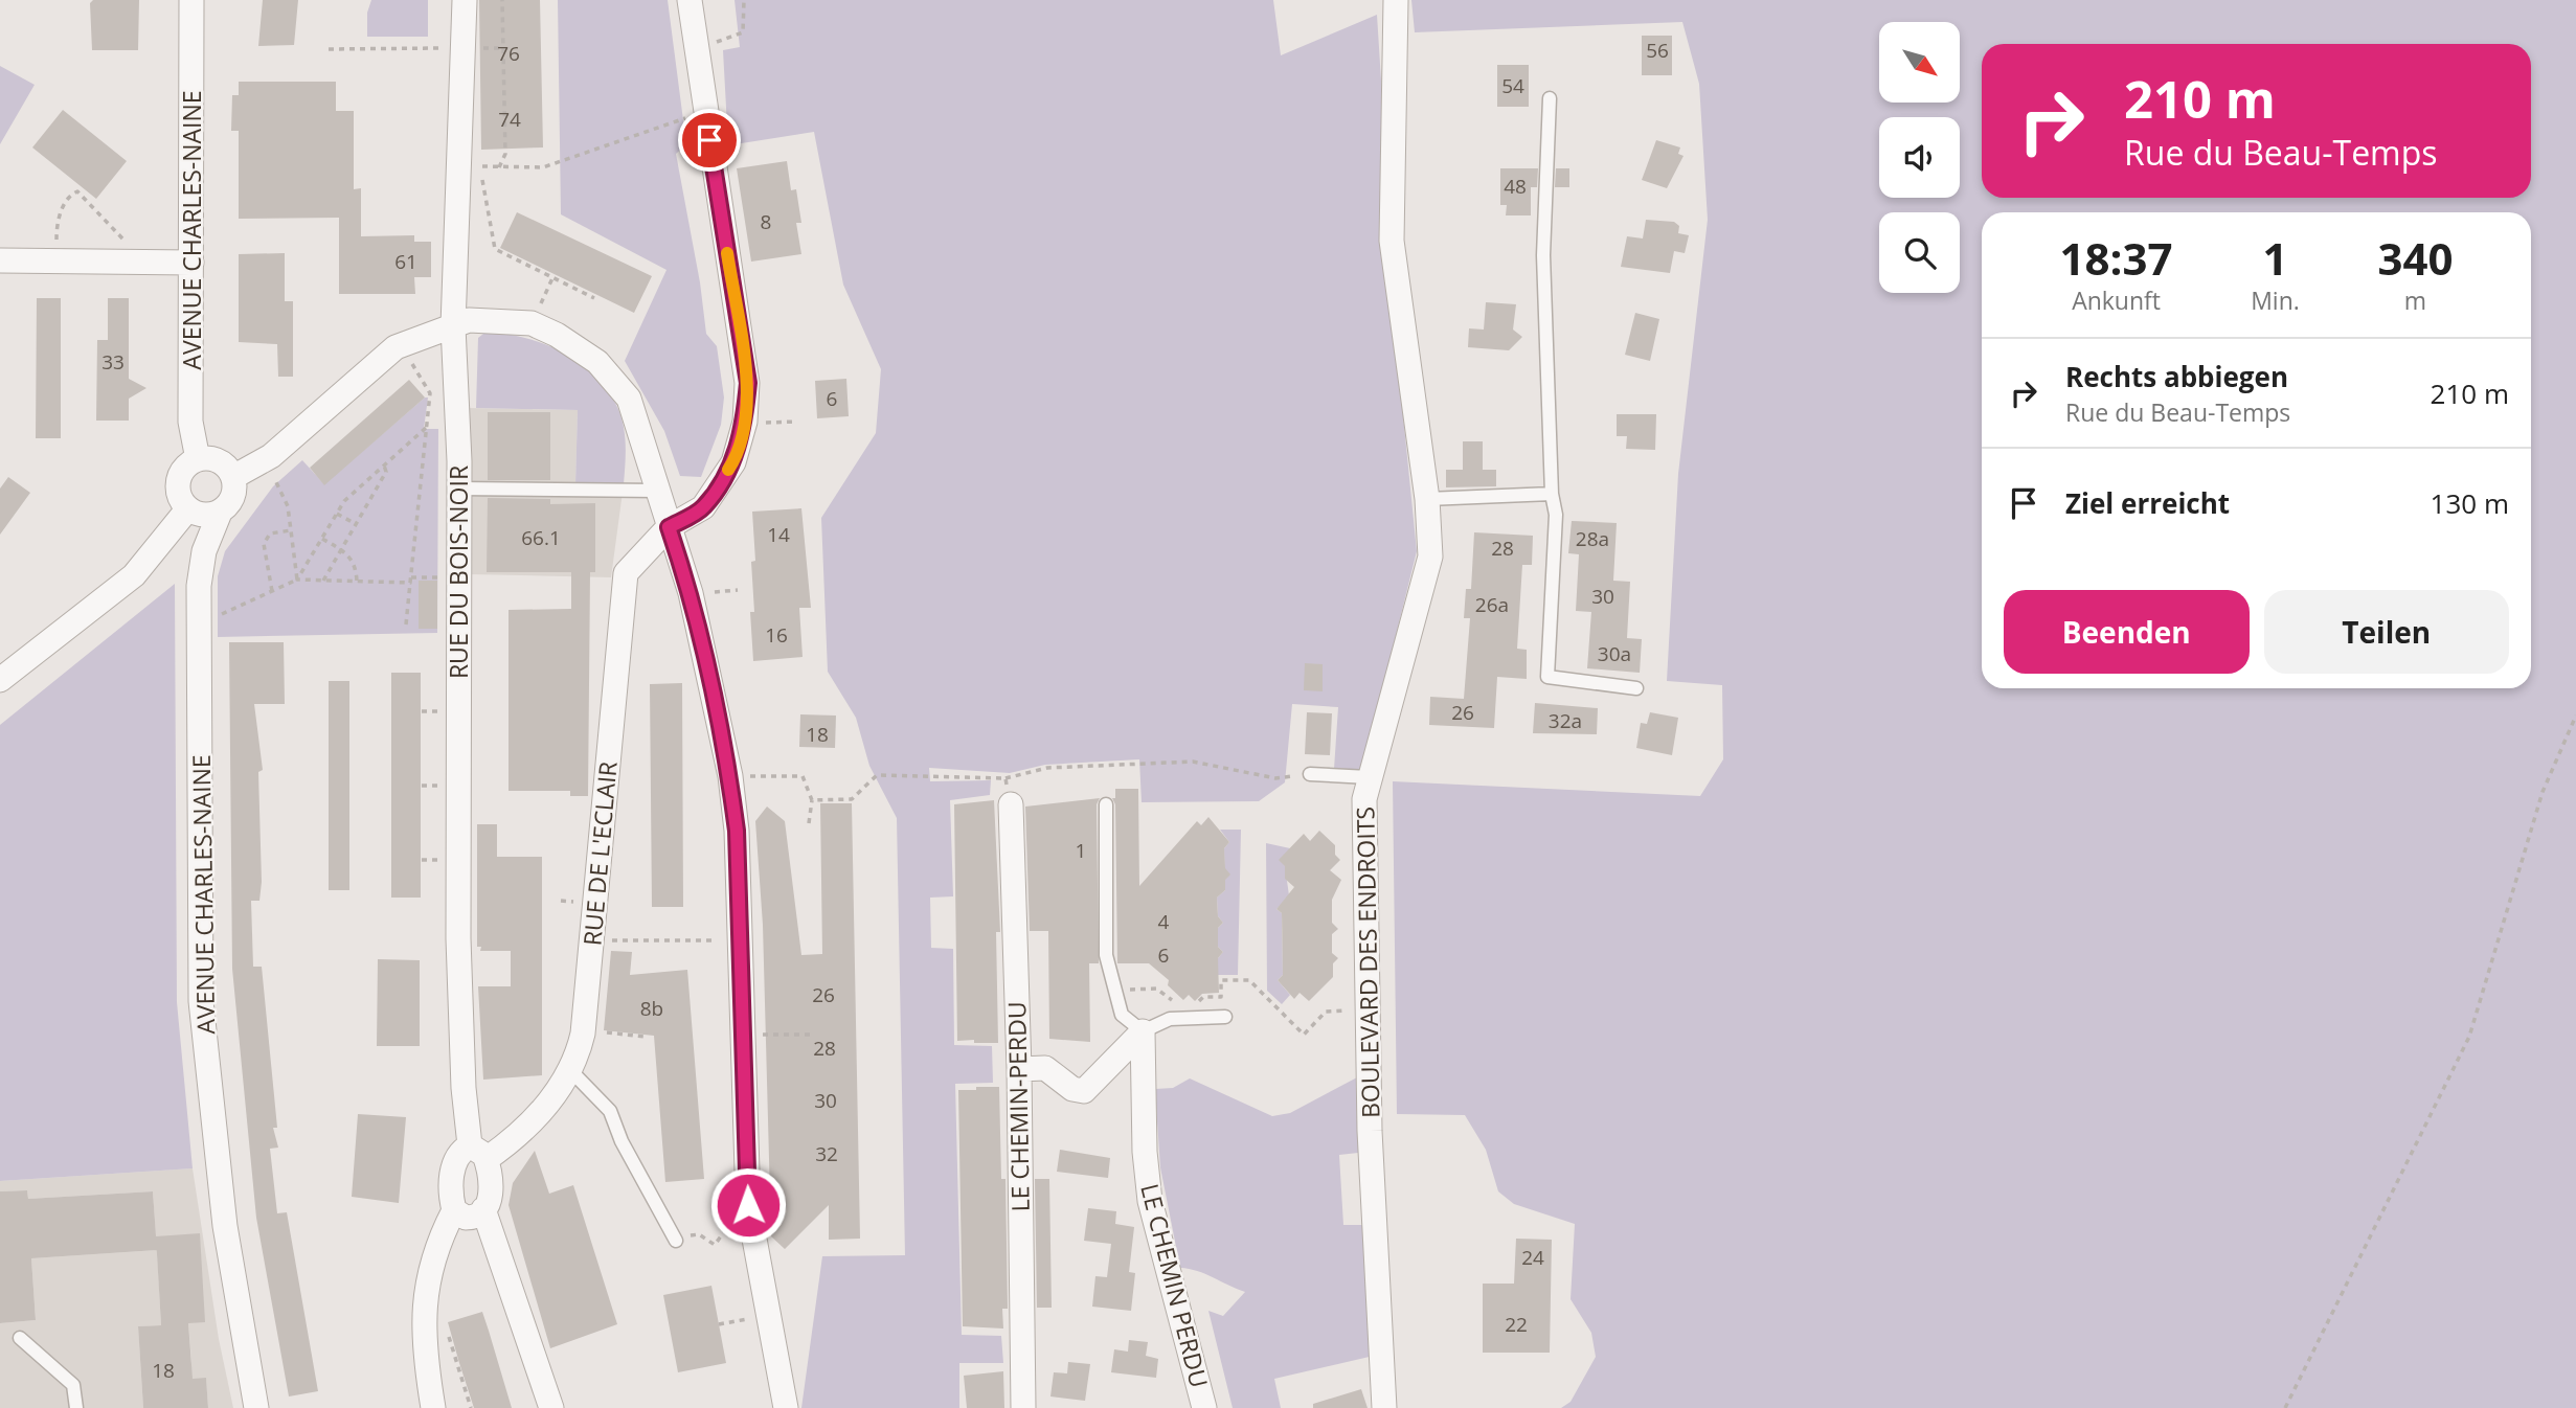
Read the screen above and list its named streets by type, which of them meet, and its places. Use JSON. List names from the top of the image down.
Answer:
{
  "streets": {
    "street": [
      "AVENUE CHARLES-NAINE",
      "RUE DU BOIS-NOIR",
      "RUE DE L'ECLAIR",
      "BOULEVARD DES ENDROITS",
      "LE CHEMIN-PERDU",
      "LE CHEMIN PERDU"
    ]
  },
  "crossings": [
    ["RUE DU BOIS-NOIR", "RUE DE L'ECLAIR"]
  ],
  "house_numbers": [
    "56",
    "76",
    "54",
    "74",
    "48",
    "8",
    "61",
    "33",
    "6",
    "14",
    "66.1",
    "28a",
    "28",
    "30",
    "26a",
    "16",
    "30a",
    "26",
    "32a",
    "18",
    "1",
    "4",
    "6",
    "26",
    "8b",
    "28",
    "30",
    "32",
    "24",
    "22",
    "18"
  ],
  "north": "bottom right",
  "page": {
    "turn": ["210 m", "Rue du Beau-Temps"],
    "eta": [
      "18:37",
      "Ankunft",
      "1",
      "Min.",
      "340",
      "m"
    ],
    "list": [
      {
        "name": "Rechts abbiegen",
        "note": "Rue du Beau-Temps",
        "value": "210 m"
      },
      {
        "name": "Ziel erreicht",
        "value": "130 m"
      }
    ],
    "buttons": ["Beenden", "Teilen"]
  }
}
